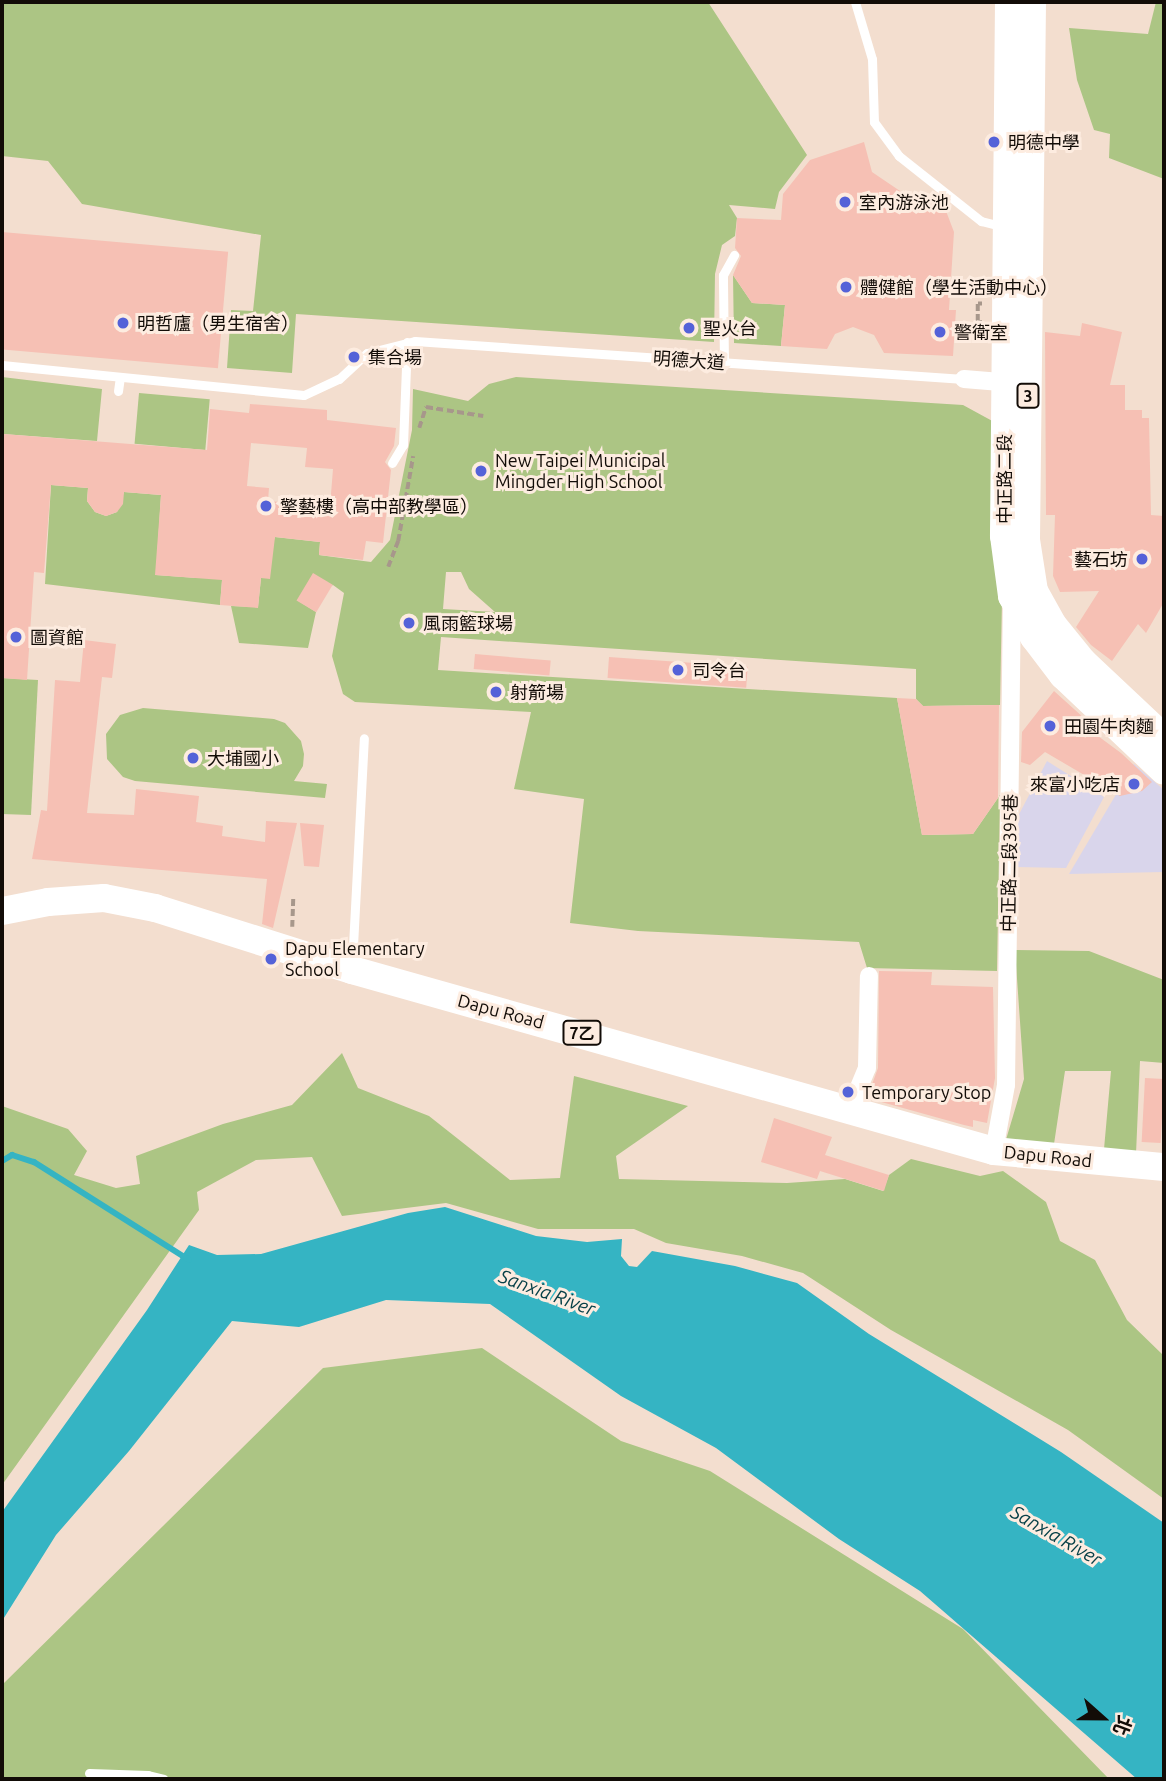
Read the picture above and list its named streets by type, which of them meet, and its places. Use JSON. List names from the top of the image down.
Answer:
{
  "streets": {
    "main road": [
      "3",
      "中正路二段",
      "Dapu Road",
      "7乙"
    ],
    "street": ["中正路二段395巷"],
    "lane": ["明德大道"]
  },
  "crossings": [
    ["中正路二段", "中正路二段395巷"],
    ["中正路二段395巷", "Dapu Road"]
  ],
  "water": ["Sanxia River"],
  "places": [
    "明德中學",
    "室內游泳池",
    "體健館（學生活動中心）",
    "明哲廬（男生宿舍）",
    "聖火台",
    "警衛室",
    "集合場",
    "New Taipei Municipal Mingder High School",
    "擎藝樓（高中部教學區）",
    "藝石坊",
    "風雨籃球場",
    "圖資館",
    "司令台",
    "射箭場",
    "田園牛肉麵",
    "大埔國小",
    "來富小吃店",
    "Dapu Elementary School",
    "Temporary Stop"
  ],
  "north": "right"
}
